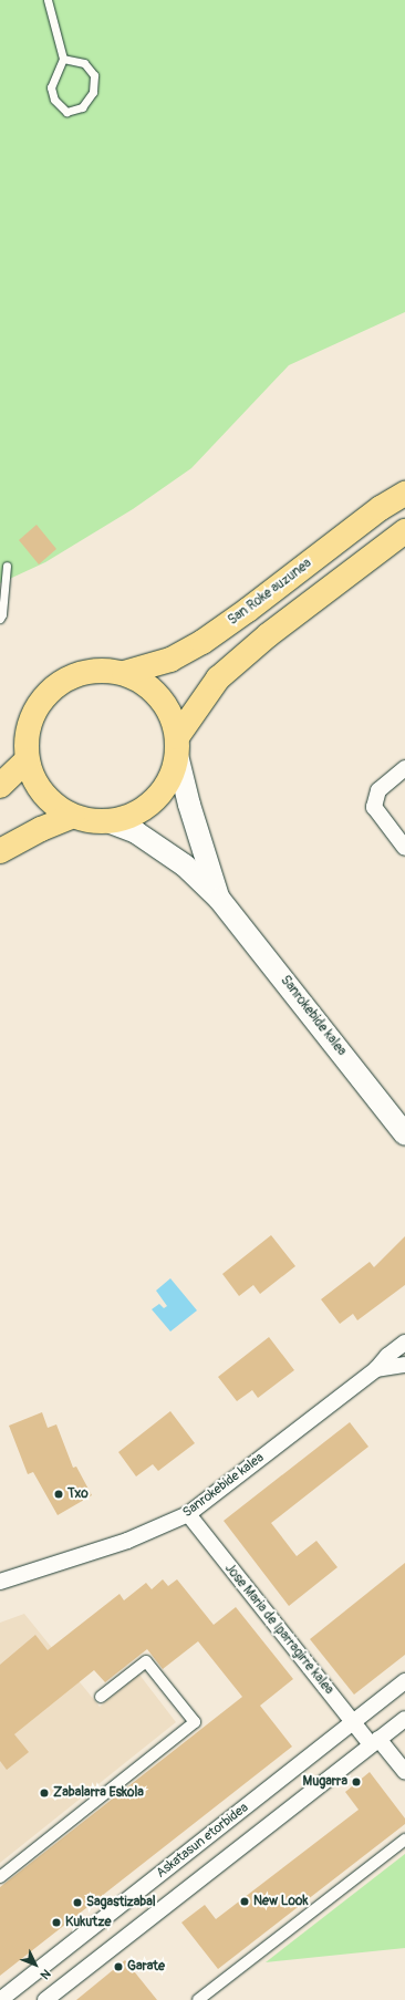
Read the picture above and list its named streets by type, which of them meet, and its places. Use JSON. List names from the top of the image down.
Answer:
{
  "streets": {
    "main road": ["San Roke auzunea", "Sanrokebide kalea"],
    "street": ["Jose Maria de Iparragirre kalea", "Askatasun etorbidea"]
  },
  "crossings": [
    ["Sanrokebide kalea", "Jose Maria de Iparragirre kalea"],
    ["Jose Maria de Iparragirre kalea", "Askatasun etorbidea"]
  ],
  "places": [
    "Txo",
    "Mugarra",
    "Zabalarra Eskola",
    "New Look",
    "Sagastizabal",
    "Kukutze",
    "Garate"
  ],
  "north": "bottom right"
}
